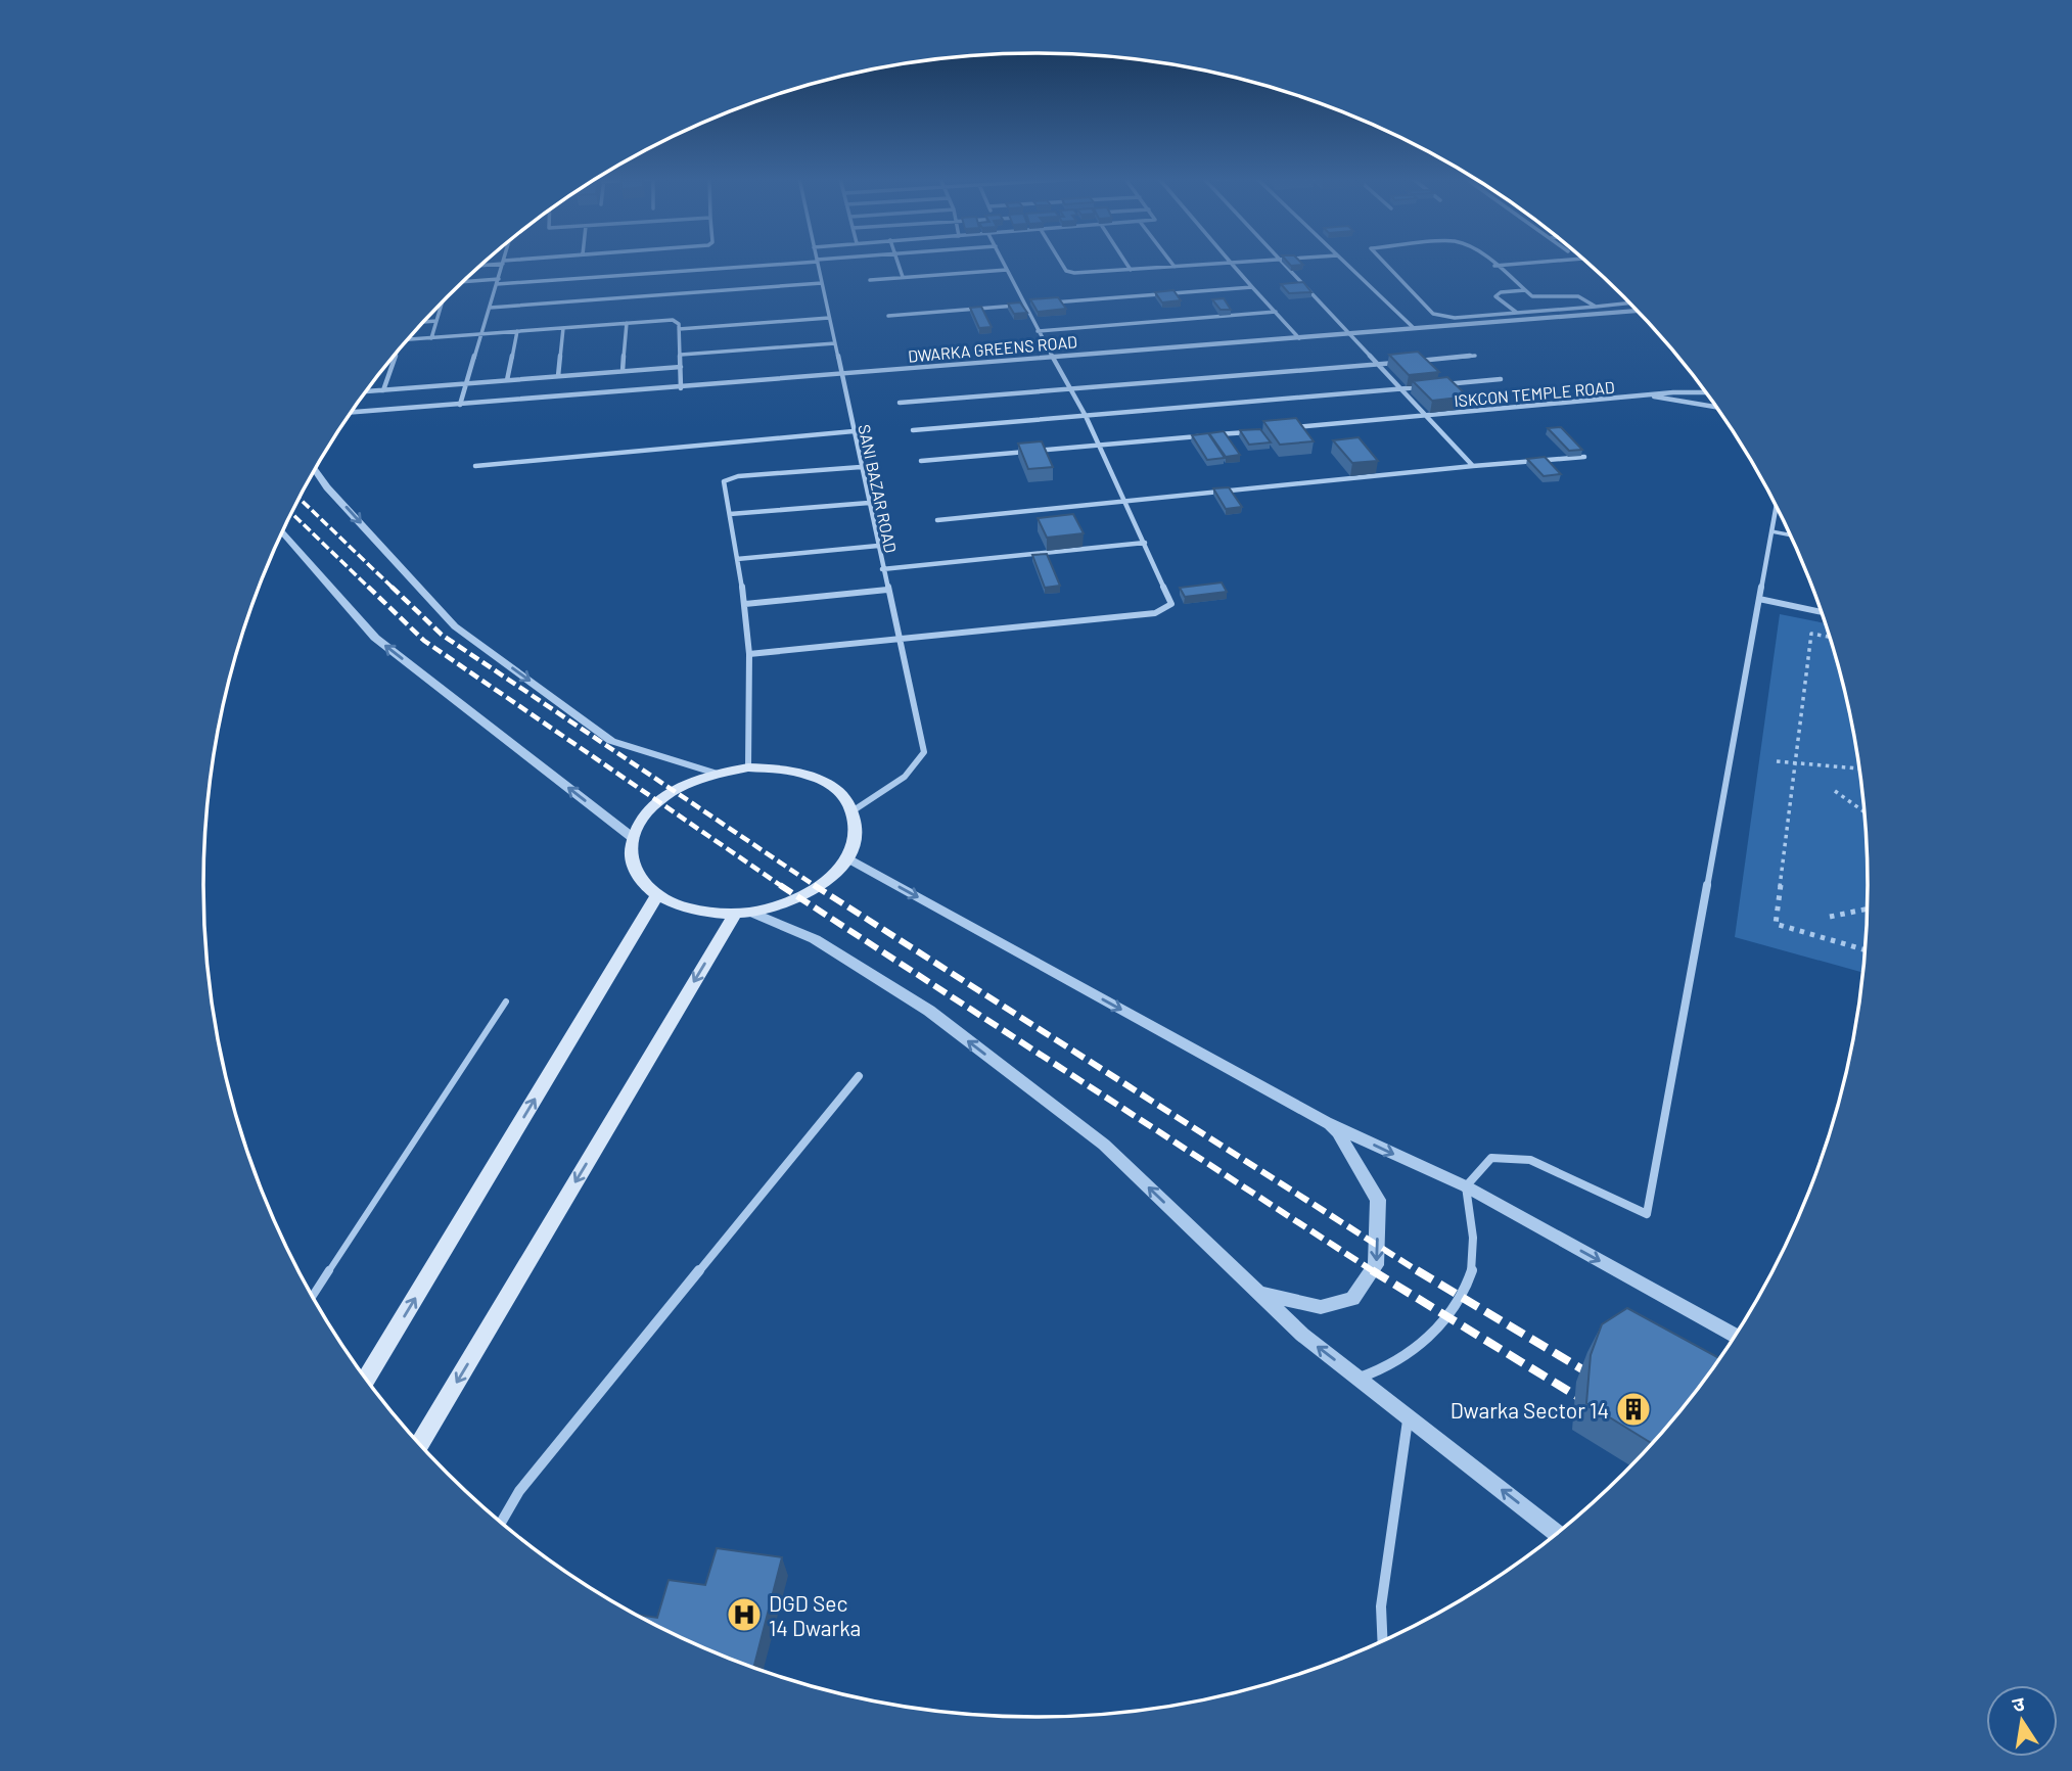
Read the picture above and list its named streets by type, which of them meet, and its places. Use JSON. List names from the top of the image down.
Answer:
{
  "streets": {
    "street": ["DWARKA GREENS ROAD", "ISKCON TEMPLE ROAD", "SANI BAZAR ROAD"]
  },
  "crossings": [
    ["DWARKA GREENS ROAD", "SANI BAZAR ROAD"]
  ],
  "places": {
    "building": ["Dwarka Sector 14"],
    "hospital": ["DGD Sec 14 Dwarka"]
  },
  "north": "top"
}
